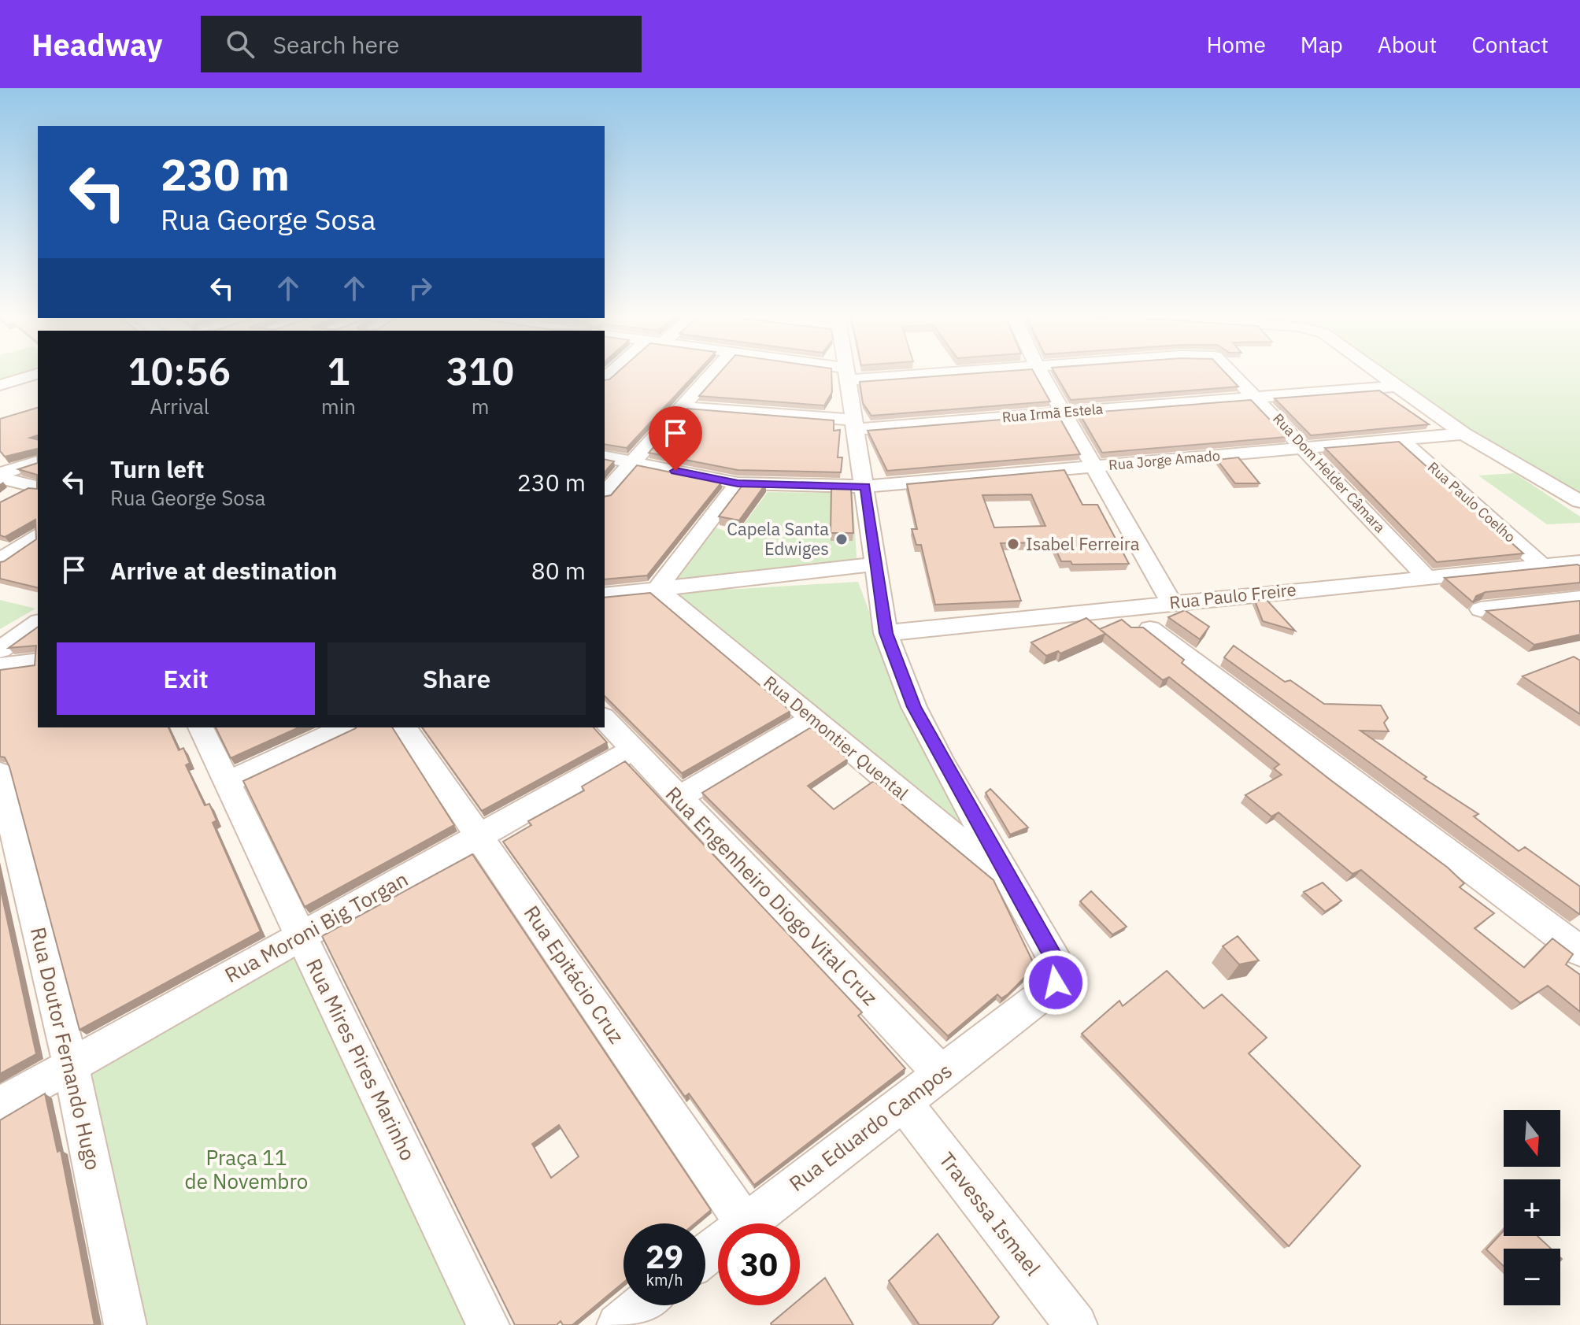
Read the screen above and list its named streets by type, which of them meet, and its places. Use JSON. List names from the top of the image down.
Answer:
{
  "streets": {
    "street": [
      "Rua Irmã Estela",
      "Rua Jorge Amado",
      "Rua Dom Helder Câmara",
      "Rua Paulo Coelho",
      "Rua Paulo Freire",
      "Rua Demontier Quental",
      "Rua Engenheiro Diogo Vital Cruz",
      "Rua Moroni Big Torgan",
      "Rua Epitácio Cruz",
      "Rua Doutor Fernando Hugo",
      "Rua Mires Pires Marinho",
      "Rua Eduardo Campos",
      "Travessa Ismael"
    ]
  },
  "crossings": [
    ["Rua Irmã Estela", "Rua Dom Helder Câmara"],
    ["Rua Jorge Amado", "Rua Dom Helder Câmara"],
    ["Rua Jorge Amado", "Rua Paulo Coelho"],
    ["Rua Dom Helder Câmara", "Rua Paulo Freire"],
    ["Rua Paulo Coelho", "Rua Paulo Freire"],
    ["Rua Demontier Quental", "Rua Eduardo Campos"],
    ["Rua Engenheiro Diogo Vital Cruz", "Rua Moroni Big Torgan"],
    ["Rua Engenheiro Diogo Vital Cruz", "Rua Eduardo Campos"],
    ["Rua Moroni Big Torgan", "Rua Epitácio Cruz"],
    ["Rua Moroni Big Torgan", "Rua Doutor Fernando Hugo"],
    ["Rua Moroni Big Torgan", "Rua Mires Pires Marinho"],
    ["Rua Epitácio Cruz", "Rua Eduardo Campos"],
    ["Rua Eduardo Campos", "Travessa Ismael"]
  ],
  "parks": ["Praça 11 de Novembro"],
  "places": ["Capela Santa Edwiges", "Isabel Ferreira"],
  "north": "bottom",
  "page": {
    "header": "Headway",
    "search": "Search here",
    "nav": [
      "Home",
      "Map",
      "About",
      "Contact"
    ],
    "turn": ["230 m", "Rua George Sosa"],
    "eta": [
      "10:56",
      "Arrival",
      "1",
      "min",
      "310",
      "m"
    ],
    "list": [
      {
        "name": "Turn left",
        "note": "Rua George Sosa",
        "value": "230 m"
      },
      {
        "name": "Arrive at destination",
        "value": "80 m"
      }
    ],
    "buttons": ["Exit", "Share"],
    "map_buttons": ["+", "−"],
    "speed": "29 km/h",
    "limit": "30"
  }
}
